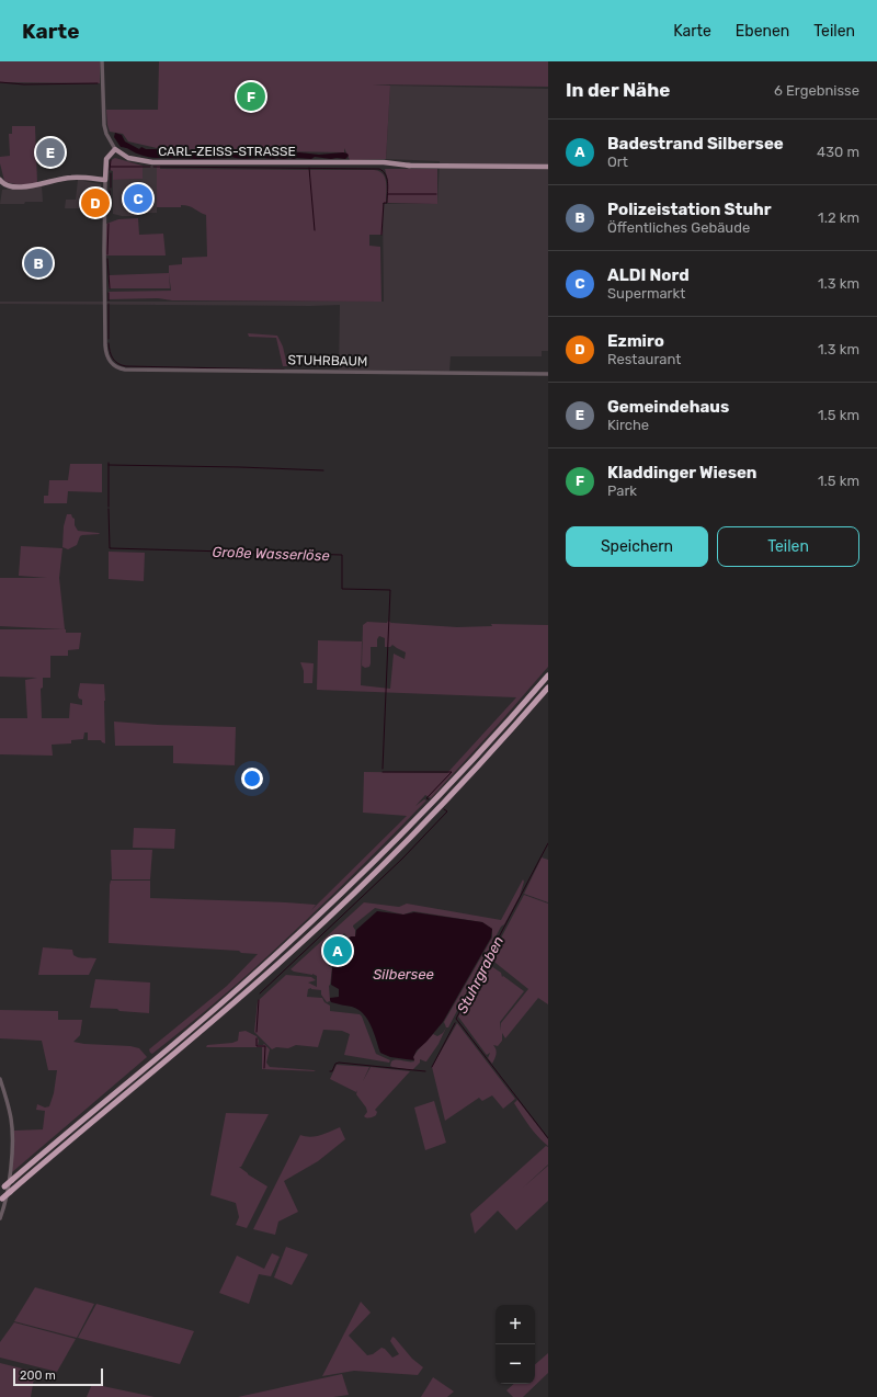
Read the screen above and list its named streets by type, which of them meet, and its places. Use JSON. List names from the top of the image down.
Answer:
{
  "streets": {
    "main road": ["CARL-ZEISS-STRASSE"],
    "street": ["STUHRBAUM"]
  },
  "water": ["Große Wasserlöse", "Silbersee", "Stuhrgraben"],
  "scale_bar": "200 m",
  "page": {
    "header": "Karte",
    "nav": ["Karte", "Ebenen", "Teilen"],
    "heading": ["In der Nähe", "6 Ergebnisse"],
    "pins": [
      "F",
      "E",
      "C",
      "D",
      "B",
      "A"
    ],
    "list": [
      {
        "mark": "A",
        "name": "Badestrand Silbersee",
        "note": "Ort",
        "value": "430 m"
      },
      {
        "mark": "B",
        "name": "Polizeistation Stuhr",
        "note": "Öffentliches Gebäude",
        "value": "1.2 km"
      },
      {
        "mark": "C",
        "name": "ALDI Nord",
        "note": "Supermarkt",
        "value": "1.3 km"
      },
      {
        "mark": "D",
        "name": "Ezmiro",
        "note": "Restaurant",
        "value": "1.3 km"
      },
      {
        "mark": "E",
        "name": "Gemeindehaus",
        "note": "Kirche",
        "value": "1.5 km"
      },
      {
        "mark": "F",
        "name": "Kladdinger Wiesen",
        "note": "Park",
        "value": "1.5 km"
      }
    ],
    "buttons": ["Speichern", "Teilen"],
    "map_buttons": ["+", "−"],
    "scale": "200 m"
  }
}
